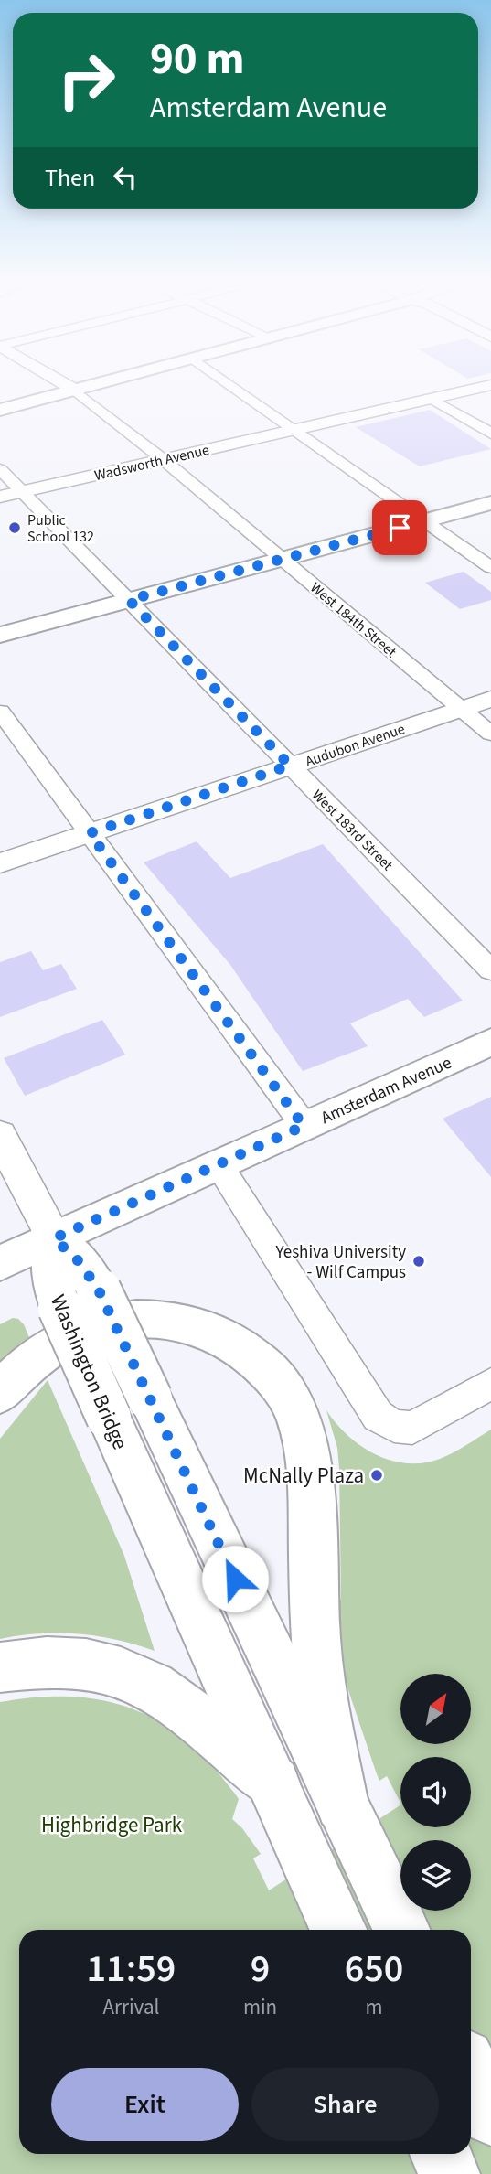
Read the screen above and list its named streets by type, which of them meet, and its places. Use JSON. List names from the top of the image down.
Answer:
{
  "streets": {
    "main road": ["Amsterdam Avenue", "Washington Bridge"],
    "street": [
      "Wadsworth Avenue",
      "West 184th Street",
      "Audubon Avenue",
      "West 183rd Street"
    ]
  },
  "crossings": [
    ["Wadsworth Avenue", "West 184th Street"],
    ["Wadsworth Avenue", "West 183rd Street"],
    ["West 184th Street", "Audubon Avenue"],
    ["Audubon Avenue", "West 183rd Street"],
    ["Amsterdam Avenue", "Washington Bridge"]
  ],
  "parks": ["Highbridge Park"],
  "places": ["Public School 132", "Yeshiva University - Wilf Campus", "McNally Plaza"],
  "north": "top right",
  "page": {
    "turn": ["90 m", "Amsterdam Avenue"],
    "then": "Then",
    "eta": [
      "11:59",
      "Arrival",
      "9",
      "min",
      "650",
      "m"
    ],
    "buttons": ["Exit", "Share"]
  }
}
